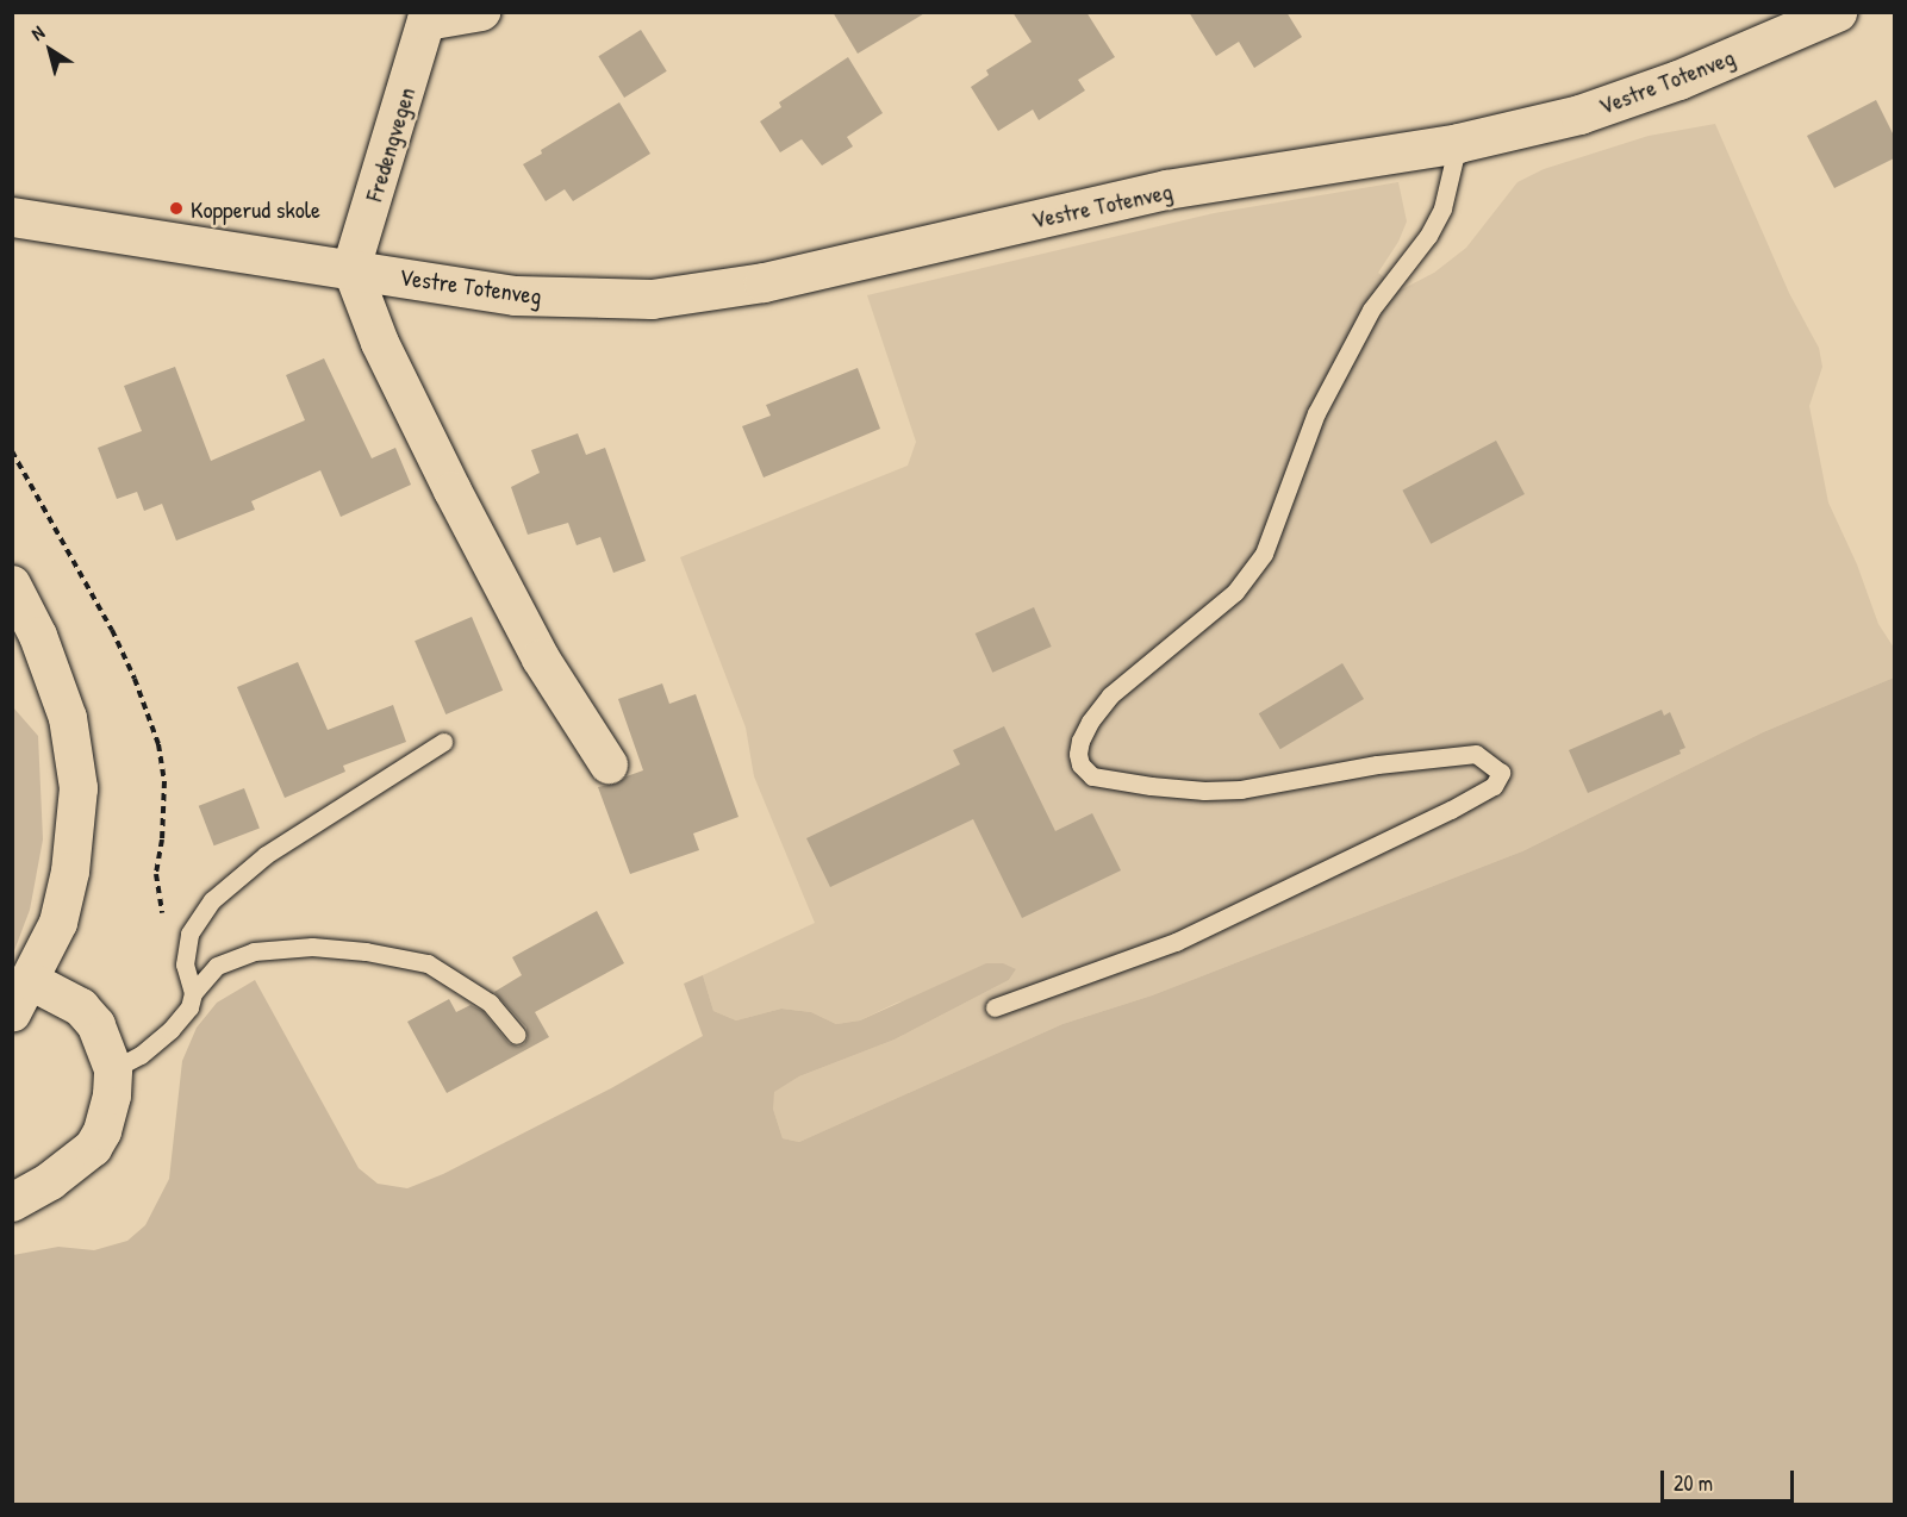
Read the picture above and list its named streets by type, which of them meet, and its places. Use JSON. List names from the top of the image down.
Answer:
{
  "streets": {
    "street": ["Vestre Totenveg", "Fredengvegen"]
  },
  "crossings": [
    ["Vestre Totenveg", "Fredengvegen"]
  ],
  "places": ["Kopperud skole"],
  "scale_bar": "20 m",
  "north": "top left"
}
